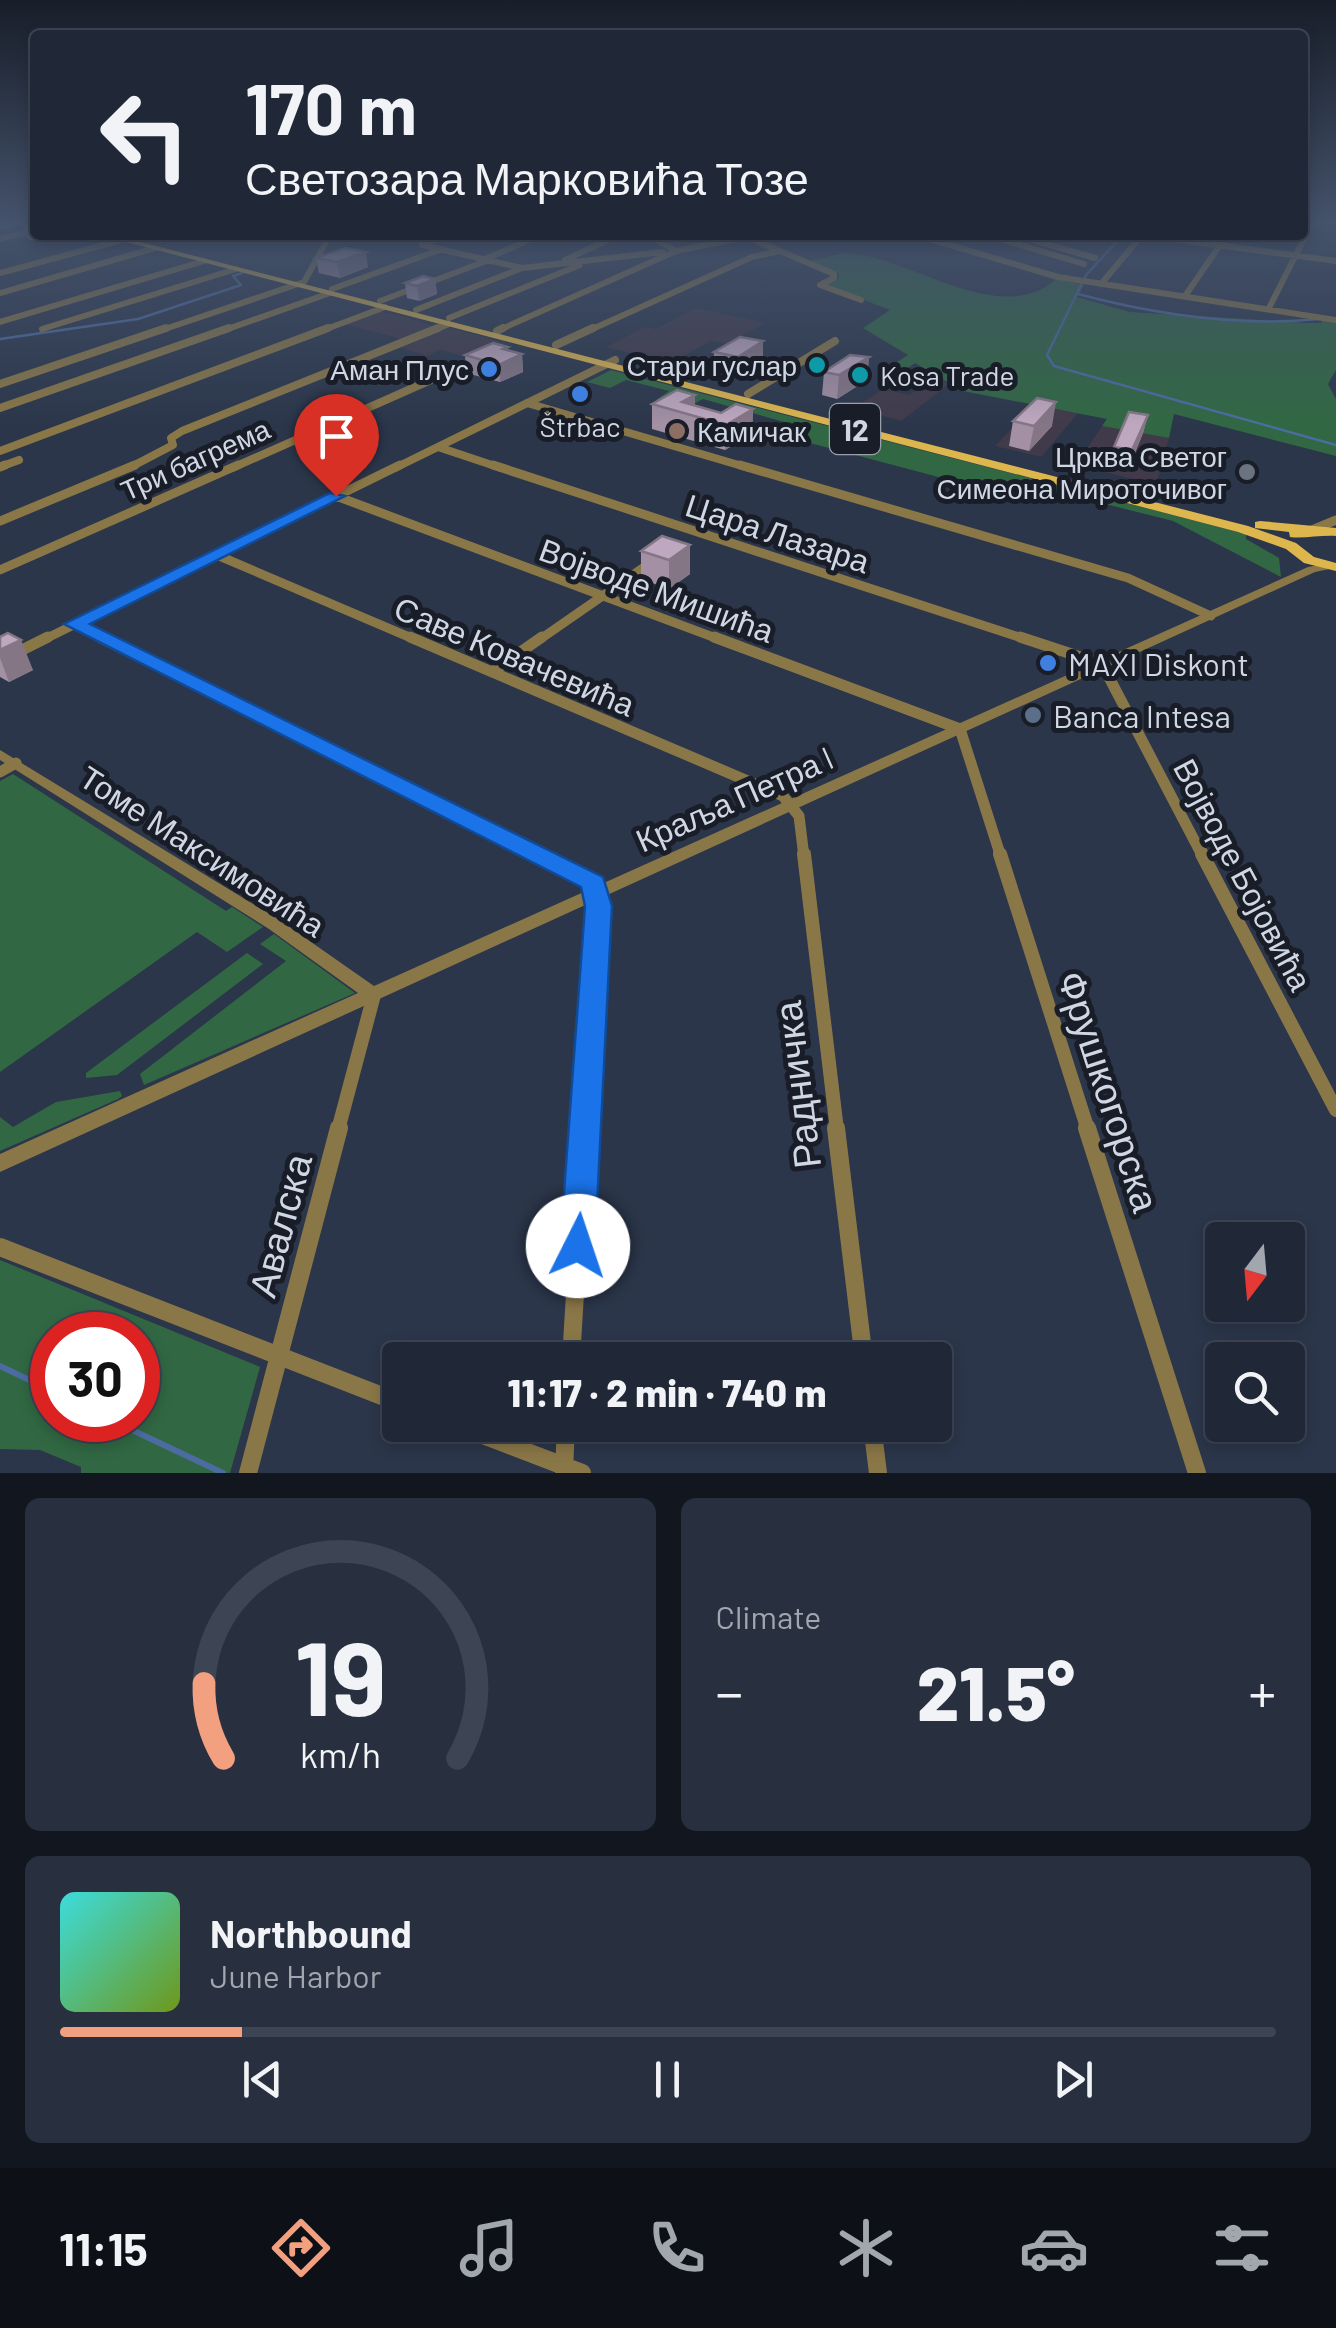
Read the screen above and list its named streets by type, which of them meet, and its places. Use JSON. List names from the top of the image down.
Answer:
{
  "streets": {
    "main road": ["12"],
    "street": [
      "Три багрема",
      "Цара Лазара",
      "Војводе Мишића",
      "Саве Ковачевића",
      "Краља Петра I",
      "Томе Максимовића",
      "Војводе Бојовића",
      "Радничка",
      "Фрушкогорска",
      "Авалска"
    ]
  },
  "crossings": [
    ["12", "Краља Петра I"],
    ["Цара Лазара", "Краља Петра I"],
    ["Цара Лазара", "Војводе Бојовића"],
    ["Војводе Мишића", "Краља Петра I"],
    ["Војводе Мишића", "Фрушкогорска"],
    ["Саве Ковачевића", "Краља Петра I"],
    ["Саве Ковачевића", "Радничка"],
    ["Краља Петра I", "Томе Максимовића"],
    ["Краља Петра I", "Војводе Бојовића"],
    ["Краља Петра I", "Радничка"],
    ["Краља Петра I", "Фрушкогорска"],
    ["Краља Петра I", "Авалска"],
    ["Томе Максимовића", "Авалска"]
  ],
  "places": [
    "Стари гуслар",
    "Аман Плус",
    "Kosa Trade",
    "Štrbac",
    "Камичак",
    "Црква Светог Симеона Мироточивог",
    "MAXI Diskont",
    "Banca Intesa"
  ],
  "north": "bottom",
  "page": {
    "turn": ["170 m", "Светозара Марковића Тозе"],
    "limit": "30",
    "trip": "11:17 · 2 min · 740 m",
    "tile": "Climate",
    "heat": ["−", "21.5°", "+"],
    "song": ["Northbound", "June Harbor"],
    "tabs": "11:15",
    "gauge": ["19", "km/h"]
  }
}
